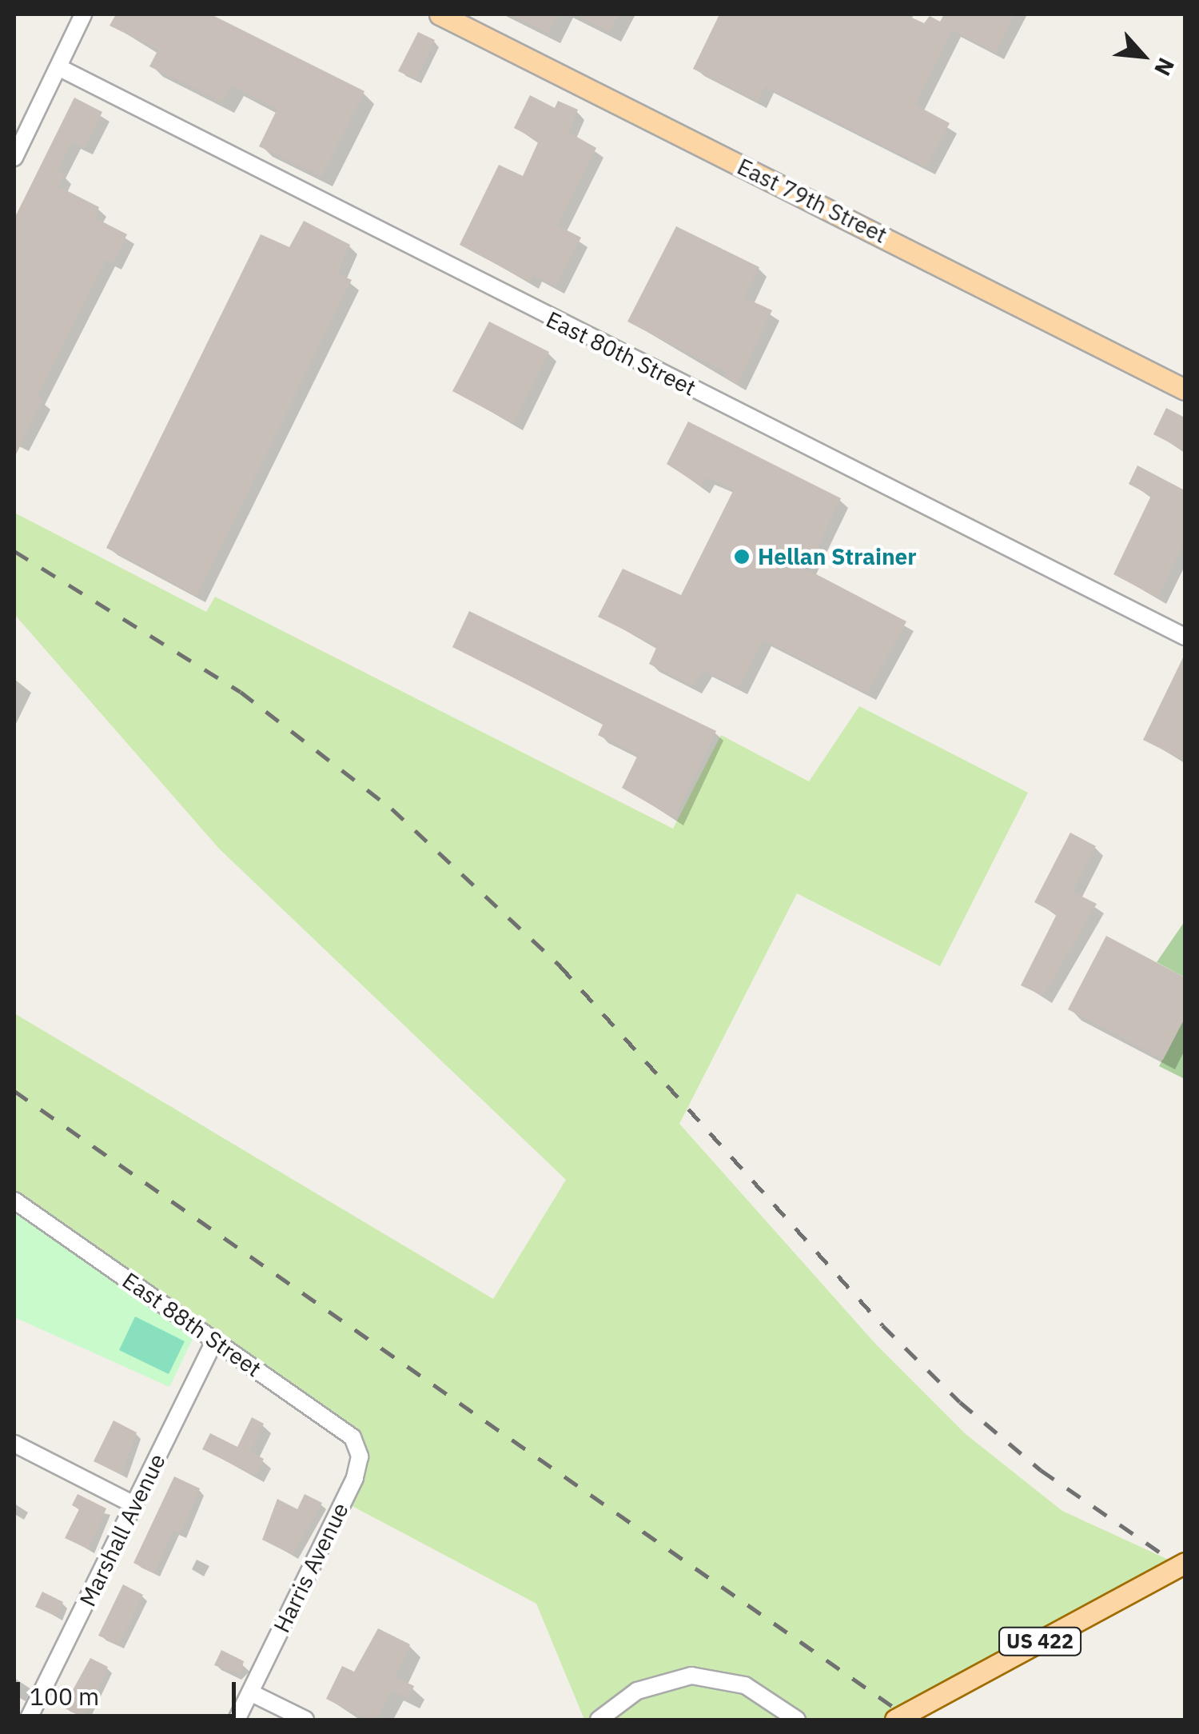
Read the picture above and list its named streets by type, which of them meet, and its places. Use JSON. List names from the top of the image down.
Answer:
{
  "streets": {
    "main road": ["East 79th Street", "US 422"],
    "street": [
      "East 80th Street",
      "East 88th Street",
      "Marshall Avenue",
      "Harris Avenue"
    ]
  },
  "crossings": [
    ["East 88th Street", "Marshall Avenue"],
    ["East 88th Street", "Harris Avenue"]
  ],
  "places": ["Hellan Strainer"],
  "scale_bar": "100 m",
  "north": "bottom right"
}
